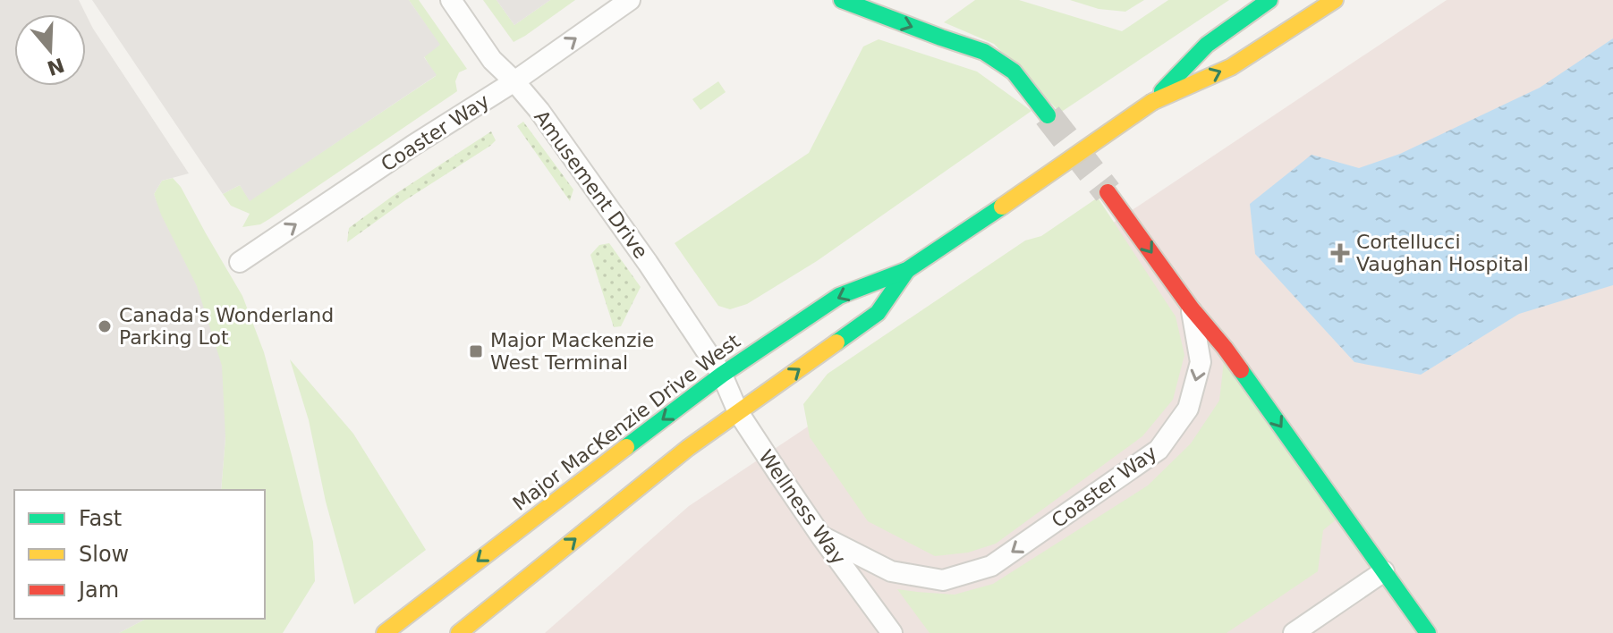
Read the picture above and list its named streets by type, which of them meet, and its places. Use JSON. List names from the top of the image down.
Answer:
{
  "streets": {
    "main road": ["Coaster Way", "Major MacKenzie Drive West"],
    "street": ["Amusement Drive", "Wellness Way"]
  },
  "crossings": [
    ["Coaster Way", "Amusement Drive"],
    ["Coaster Way", "Wellness Way"],
    ["Amusement Drive", "Major MacKenzie Drive West"],
    ["Amusement Drive", "Wellness Way"],
    ["Major MacKenzie Drive West", "Wellness Way"]
  ],
  "places": {
    "health": ["Cortellucci Vaughan Hospital"],
    "other": ["Canada's Wonderland Parking Lot"],
    "transit": ["Major Mackenzie West Terminal"]
  },
  "legend": ["Fast", "Slow", "Jam"],
  "north": "bottom"
}
